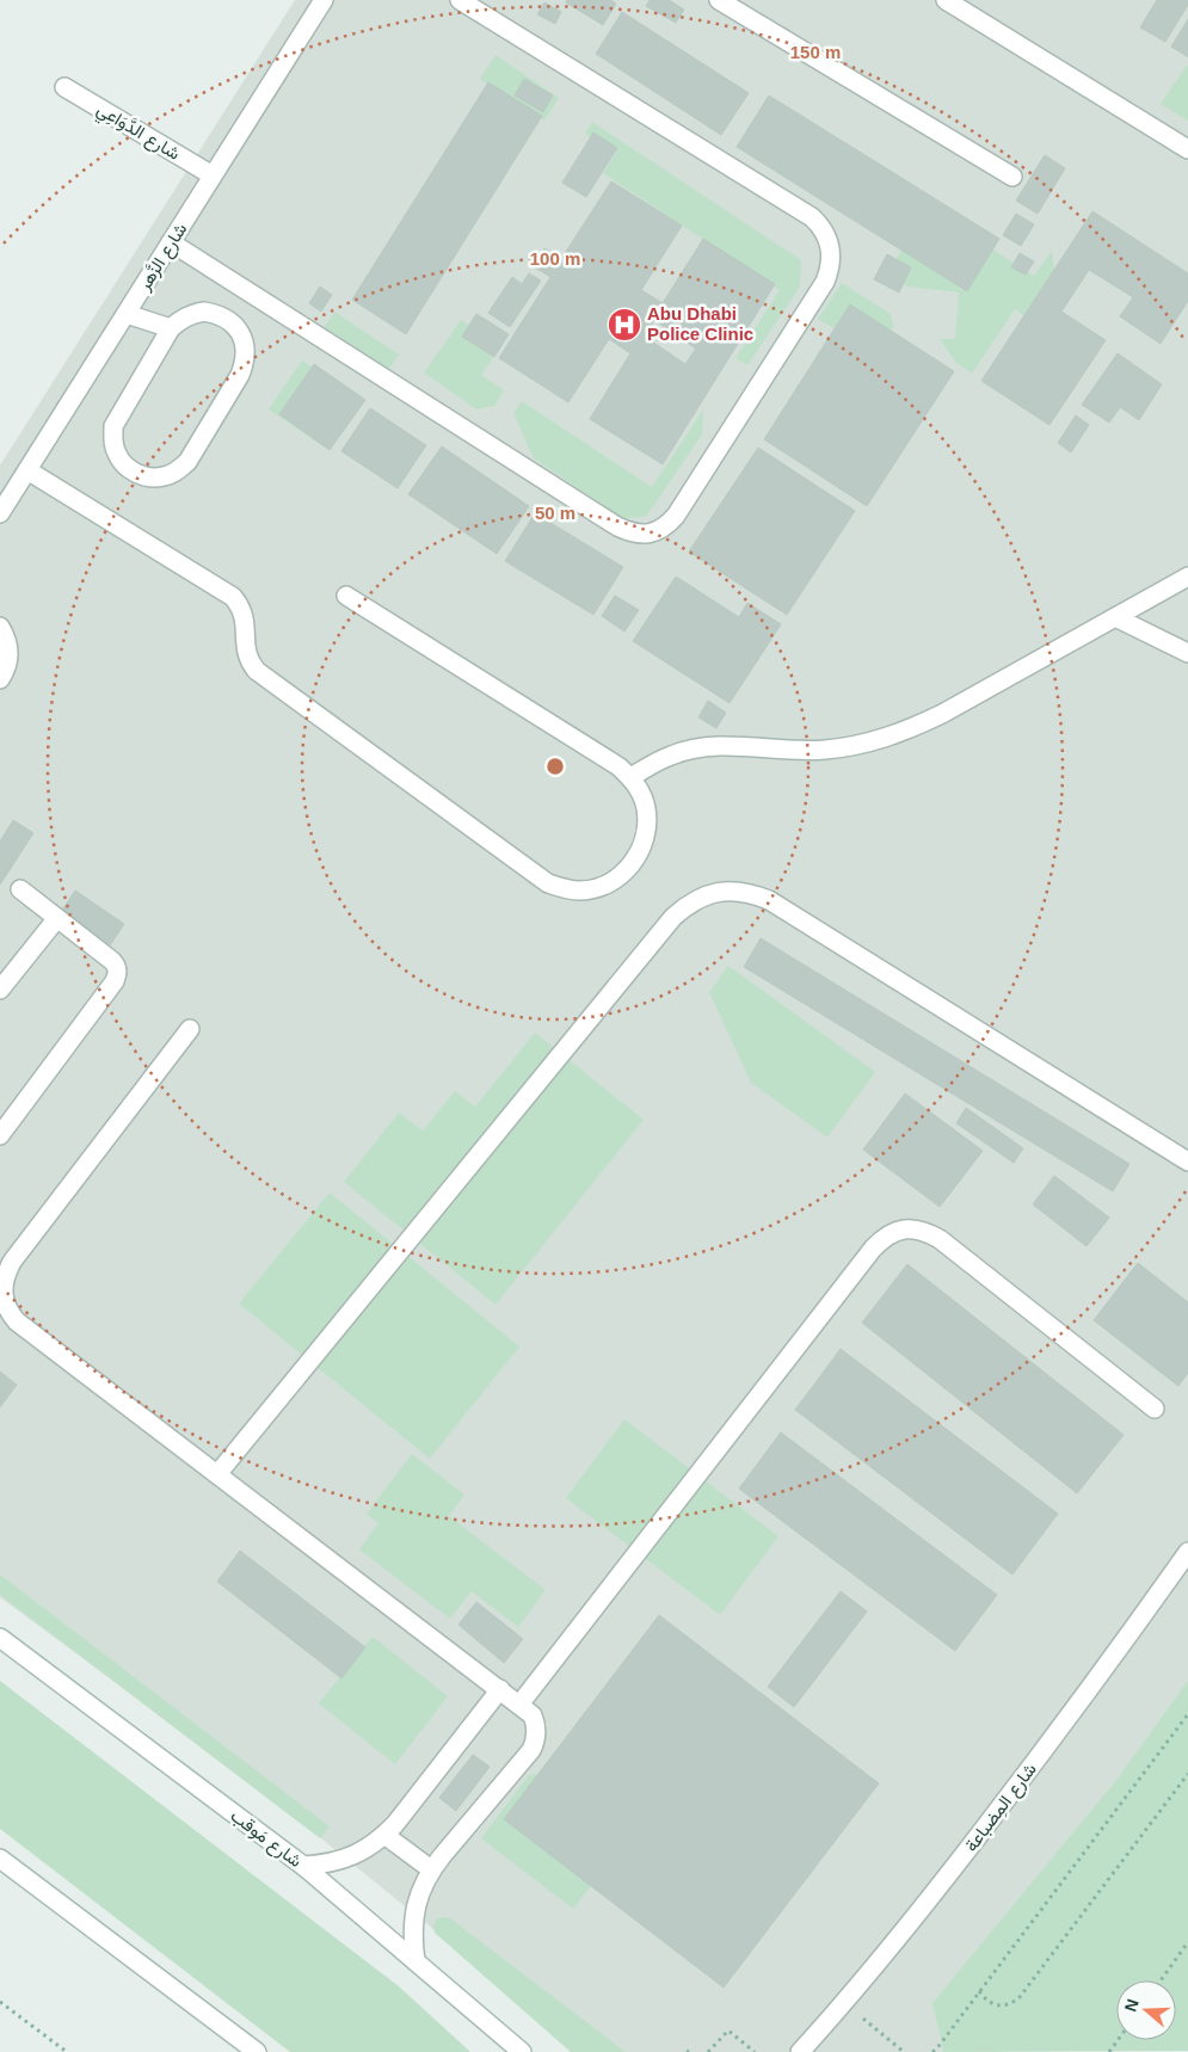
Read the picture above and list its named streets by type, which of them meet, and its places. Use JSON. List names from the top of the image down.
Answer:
{
  "streets": {
    "street": [
      "شارع الدَّوَاعِي",
      "شارع الزَّهر",
      "شارع المِضباعة",
      "شارع مَوقب"
    ]
  },
  "crossings": [
    ["شارع الدَّوَاعِي", "شارع الزَّهر"]
  ],
  "places": {
    "hospital": ["Abu Dhabi Police Clinic"]
  },
  "north": "left",
  "rings": ["150 m", "100 m", "50 m"]
}
